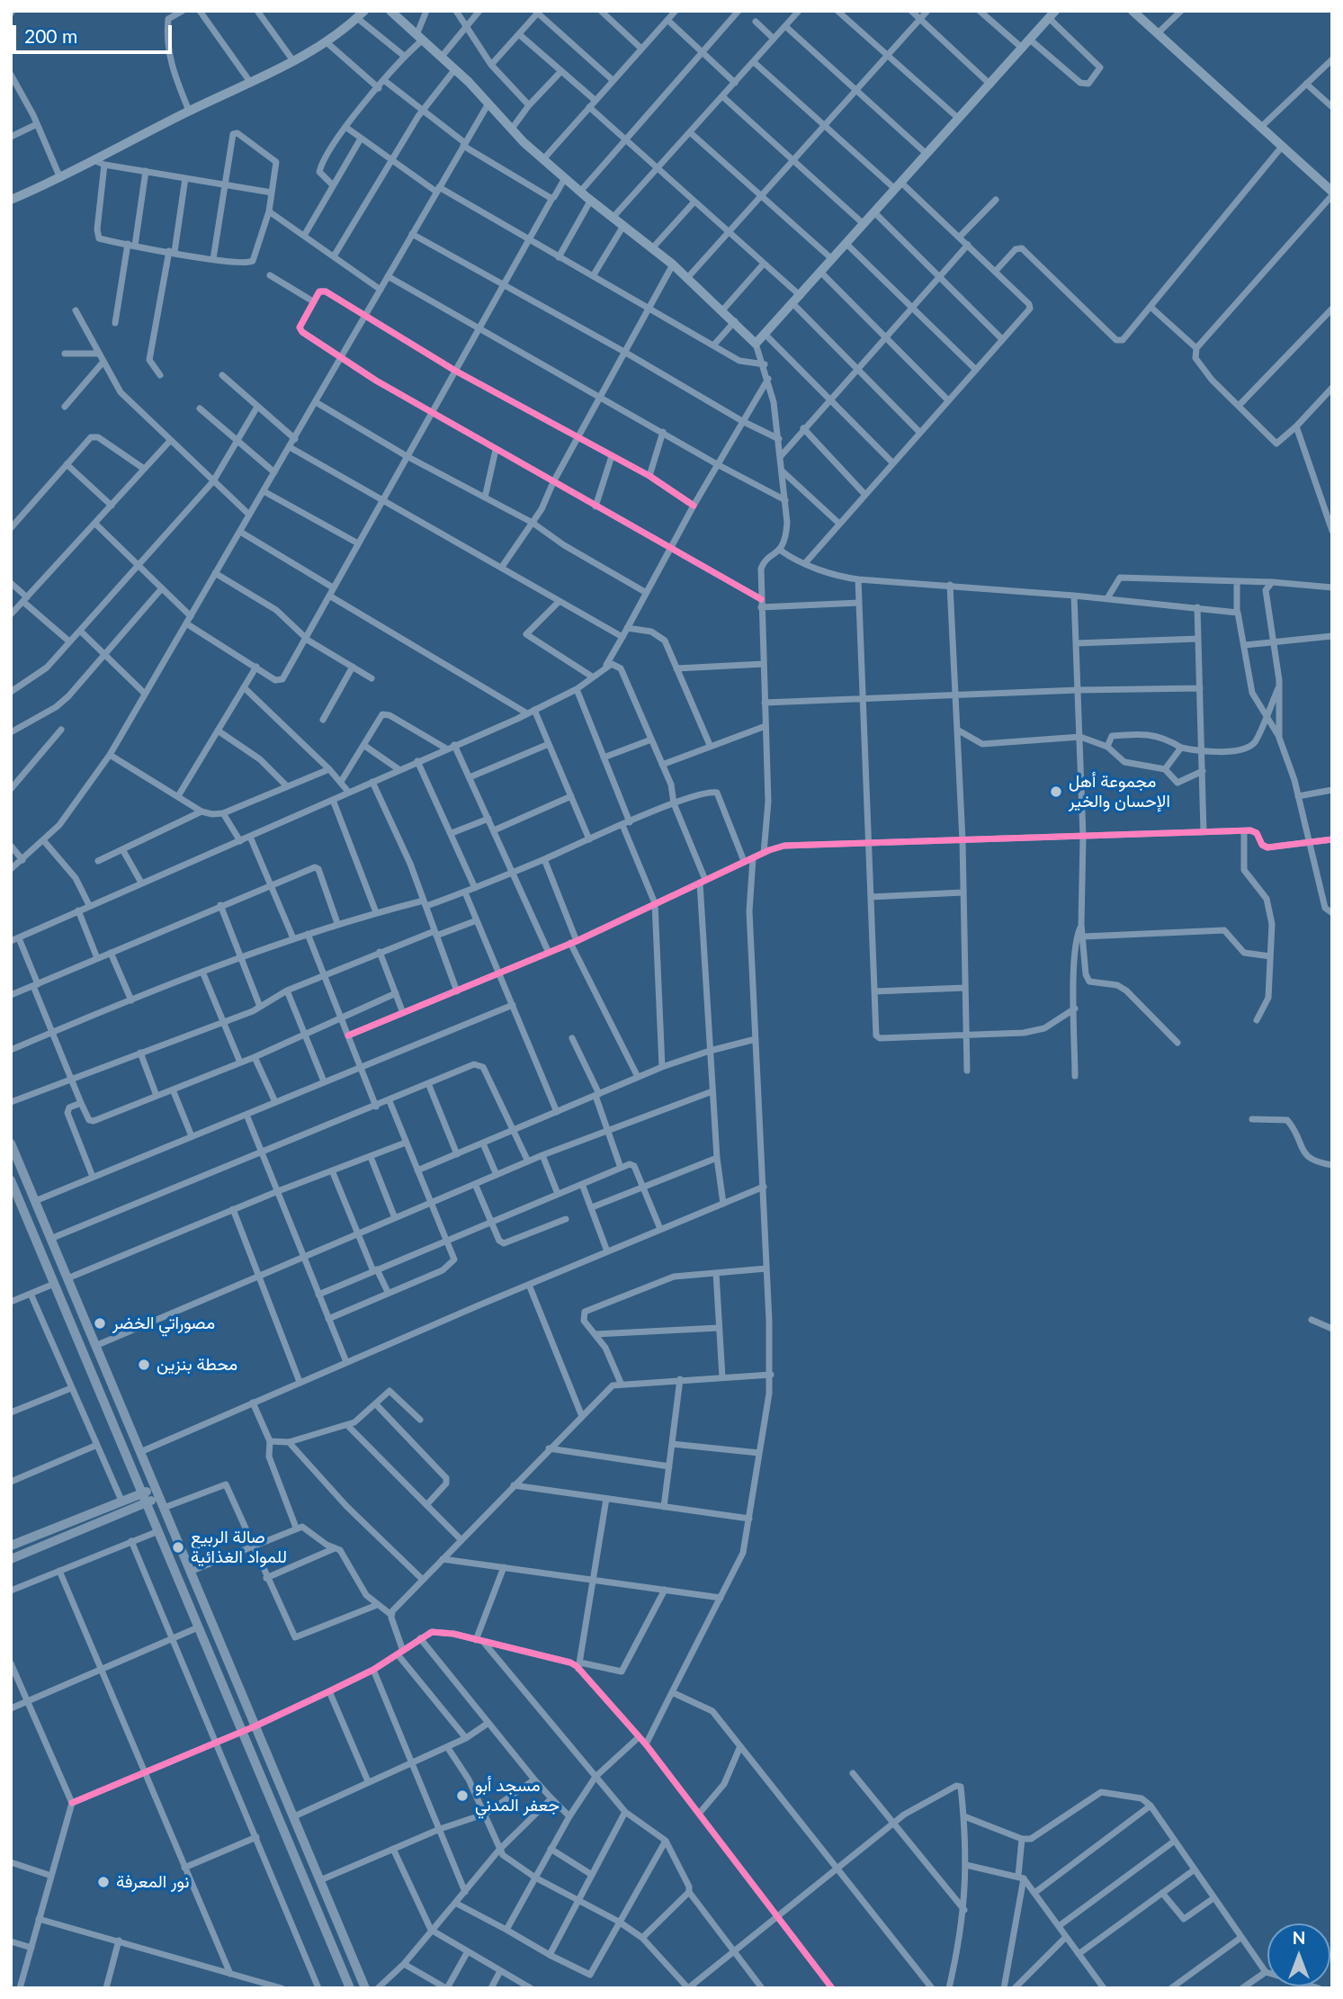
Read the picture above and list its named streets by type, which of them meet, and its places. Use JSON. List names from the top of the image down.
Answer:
{
  "places": [
    "مجموعة أهل الإحسان والخير",
    "مصوراتي الخضر",
    "محطة بنزين",
    "صالة الربيع للمواد الغذائية",
    "مسجد أبو جعفر المدني",
    "نور المعرفة"
  ],
  "scale_bar": "200 m",
  "north": "top"
}
